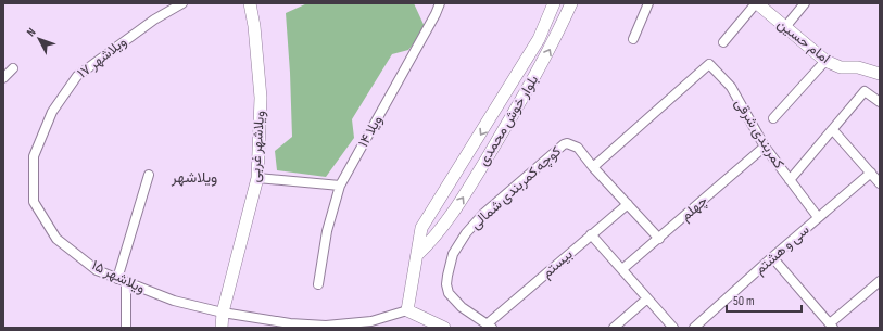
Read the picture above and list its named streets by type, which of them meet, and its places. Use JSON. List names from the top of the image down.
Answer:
{
  "streets": {
    "street": [
      "امام حسین",
      "ویلاشهر ۱۷",
      "بلوار خوش محمدی",
      "۱۴ ویلا",
      "کمربندی شرقی",
      "ویلاشهر غربی",
      "کوچه کمربندی شمالی",
      "چهلم",
      "سی و هشتم",
      "بیستم",
      "ویلاشهر ۱۵"
    ]
  },
  "crossings": [
    ["ویلاشهر ۱۷", "ویلاشهر ۱۵"],
    ["کمربندی شرقی", "کوچه کمربندی شمالی"],
    ["کمربندی شرقی", "چهلم"],
    ["ویلاشهر غربی", "ویلاشهر ۱۵"],
    ["کوچه کمربندی شمالی", "بیستم"]
  ],
  "districts": ["ویلاشهر"],
  "scale_bar": "50 m",
  "north": "top left"
}
